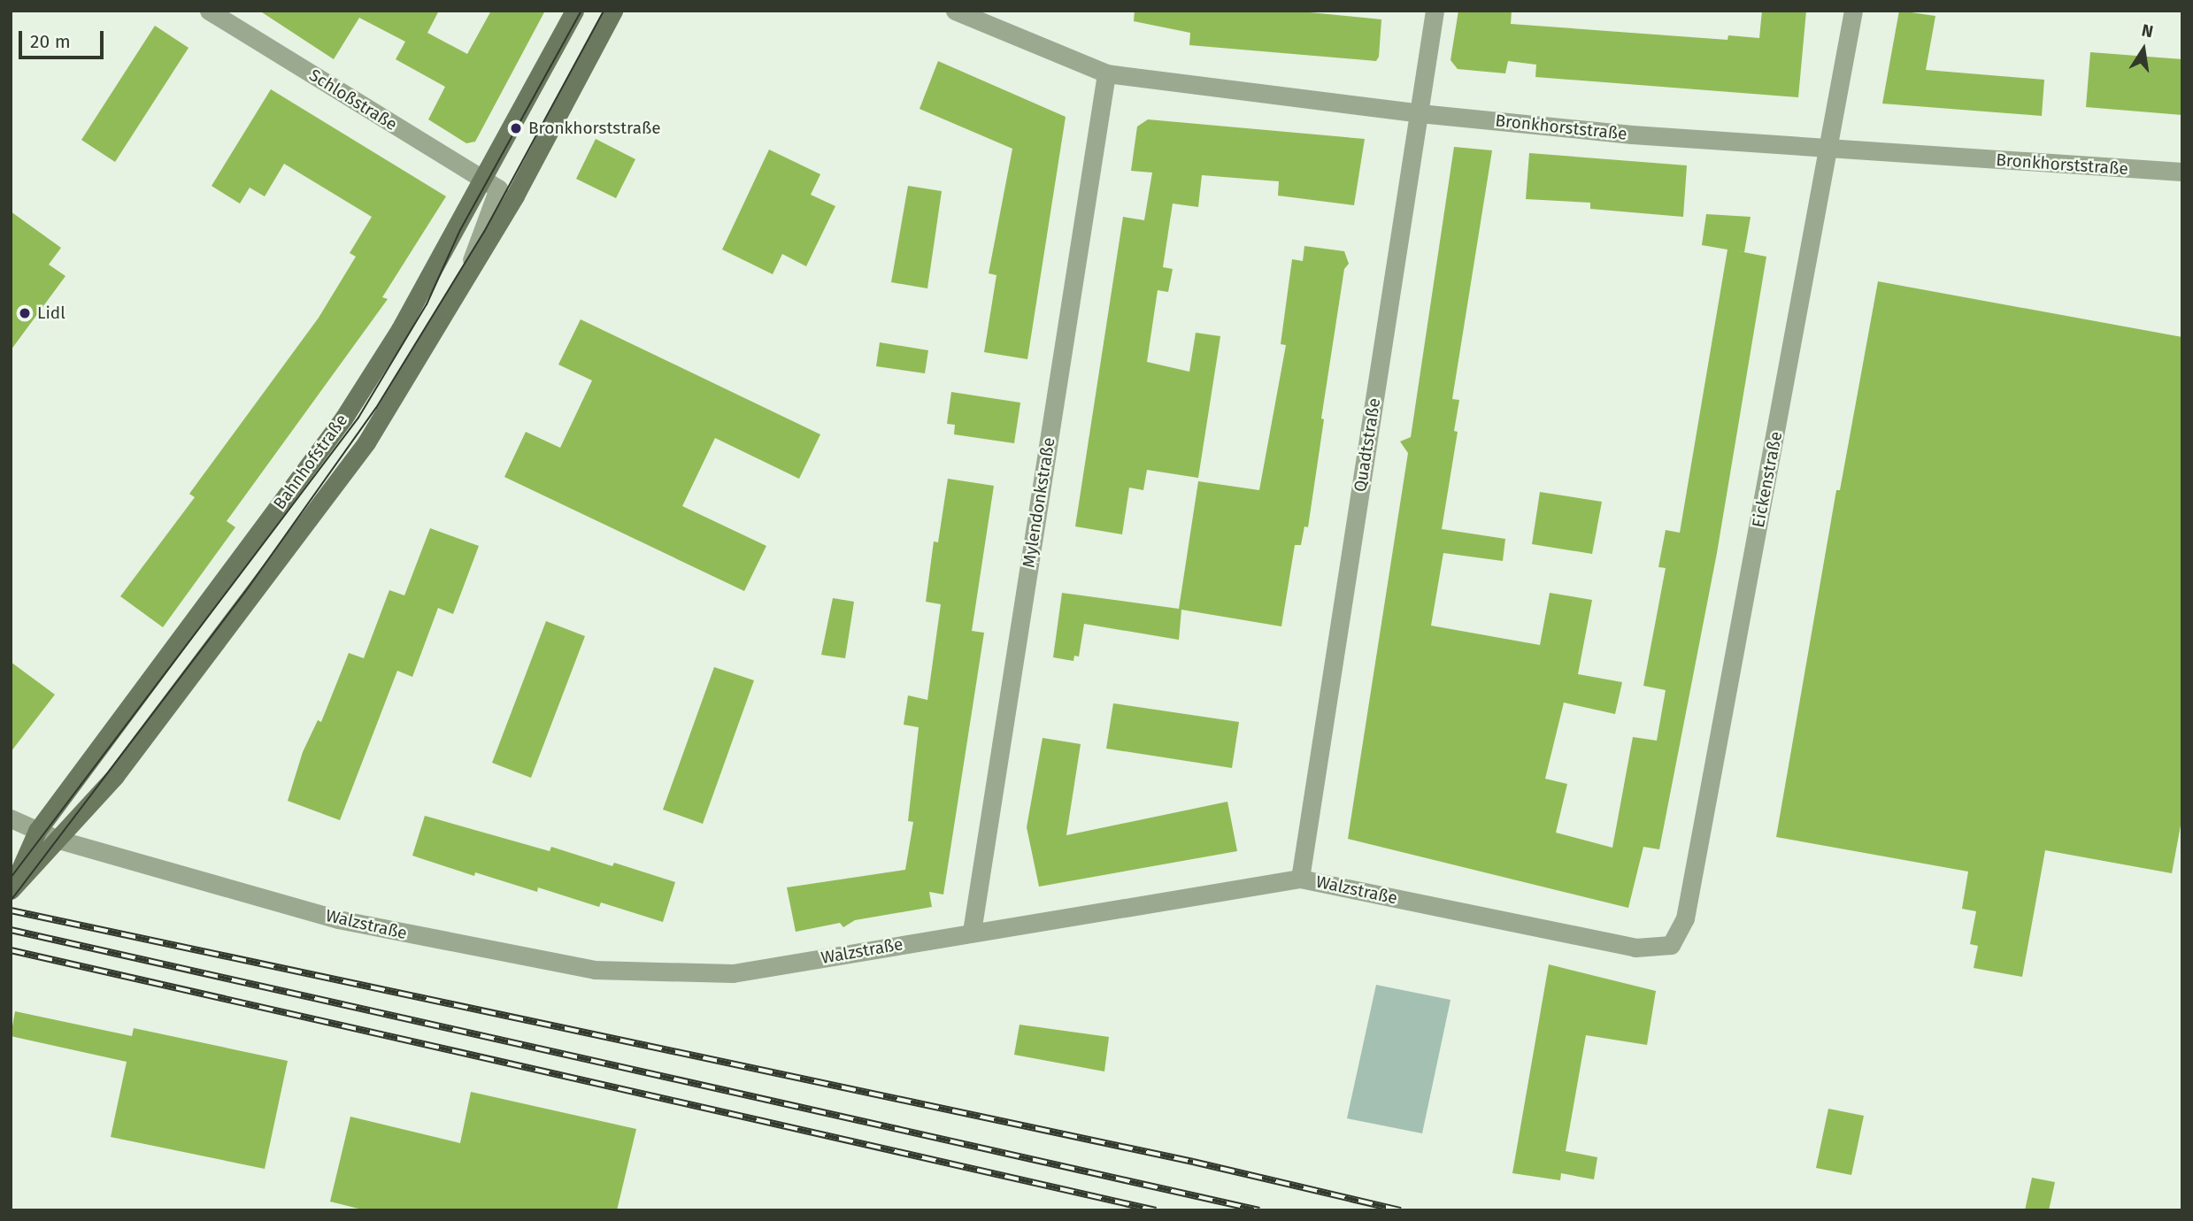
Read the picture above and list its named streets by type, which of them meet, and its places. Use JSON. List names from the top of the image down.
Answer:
{
  "streets": {
    "main road": ["Bahnhofstraße"],
    "street": [
      "Schloßstraße",
      "Bronkhorststraße",
      "Quadtstraße",
      "Eickenstraße",
      "Mylendonkstraße",
      "Walzstraße"
    ]
  },
  "crossings": [
    ["Schloßstraße", "Bahnhofstraße"],
    ["Bronkhorststraße", "Quadtstraße"],
    ["Bronkhorststraße", "Eickenstraße"],
    ["Bronkhorststraße", "Mylendonkstraße"],
    ["Quadtstraße", "Walzstraße"],
    ["Bahnhofstraße", "Walzstraße"],
    ["Eickenstraße", "Walzstraße"],
    ["Mylendonkstraße", "Walzstraße"]
  ],
  "places": ["Bronkhorststraße", "Lidl"],
  "scale_bar": "20 m",
  "north": "top"
}
